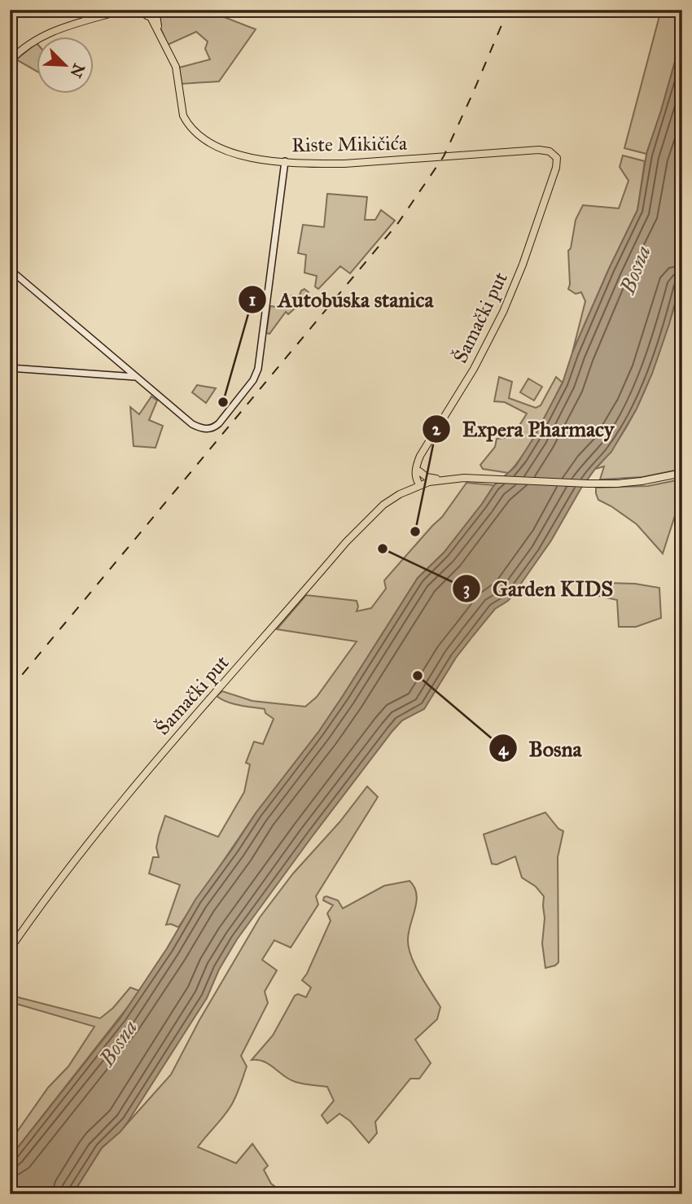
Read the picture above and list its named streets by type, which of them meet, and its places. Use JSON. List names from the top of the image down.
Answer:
{
  "streets": {
    "main road": ["Riste Mikičića", "Šamački put"]
  },
  "crossings": [
    ["Riste Mikičića", "Šamački put"]
  ],
  "water": ["Bosna"],
  "places": [
    "Autobuska stanica",
    "Expera Pharmacy",
    "Garden KIDS",
    "Bosna"
  ],
  "north": "bottom right"
}
